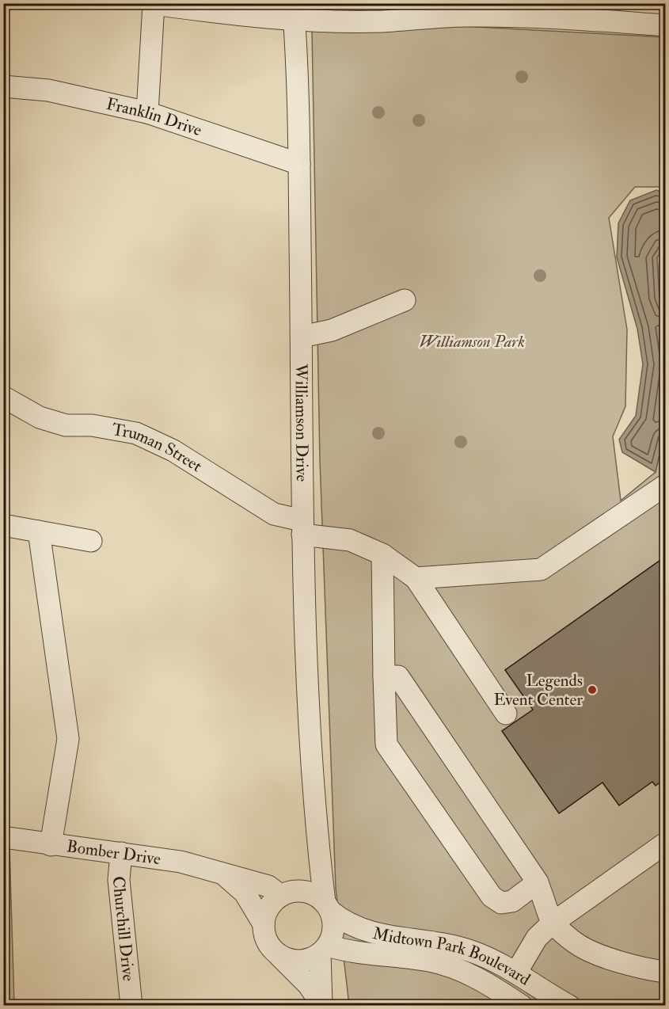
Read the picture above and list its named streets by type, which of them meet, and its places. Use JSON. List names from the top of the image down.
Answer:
{
  "streets": {
    "street": [
      "Franklin Drive",
      "Williamson Drive",
      "Truman Street",
      "Bomber Drive",
      "Churchill Drive",
      "Midtown Park Boulevard"
    ]
  },
  "crossings": [
    ["Franklin Drive", "Williamson Drive"],
    ["Williamson Drive", "Truman Street"],
    ["Williamson Drive", "Bomber Drive"],
    ["Williamson Drive", "Midtown Park Boulevard"],
    ["Bomber Drive", "Churchill Drive"],
    ["Bomber Drive", "Midtown Park Boulevard"]
  ],
  "parks": ["Williamson Park"],
  "places": ["Legends Event Center"]
}
